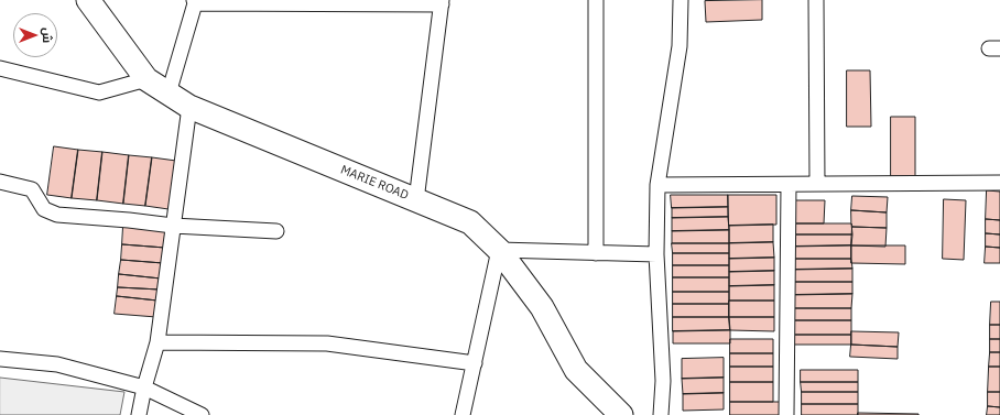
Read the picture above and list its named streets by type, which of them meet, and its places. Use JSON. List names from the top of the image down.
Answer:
{
  "streets": {
    "main road": ["MARIE ROAD"]
  },
  "north": "right"
}
